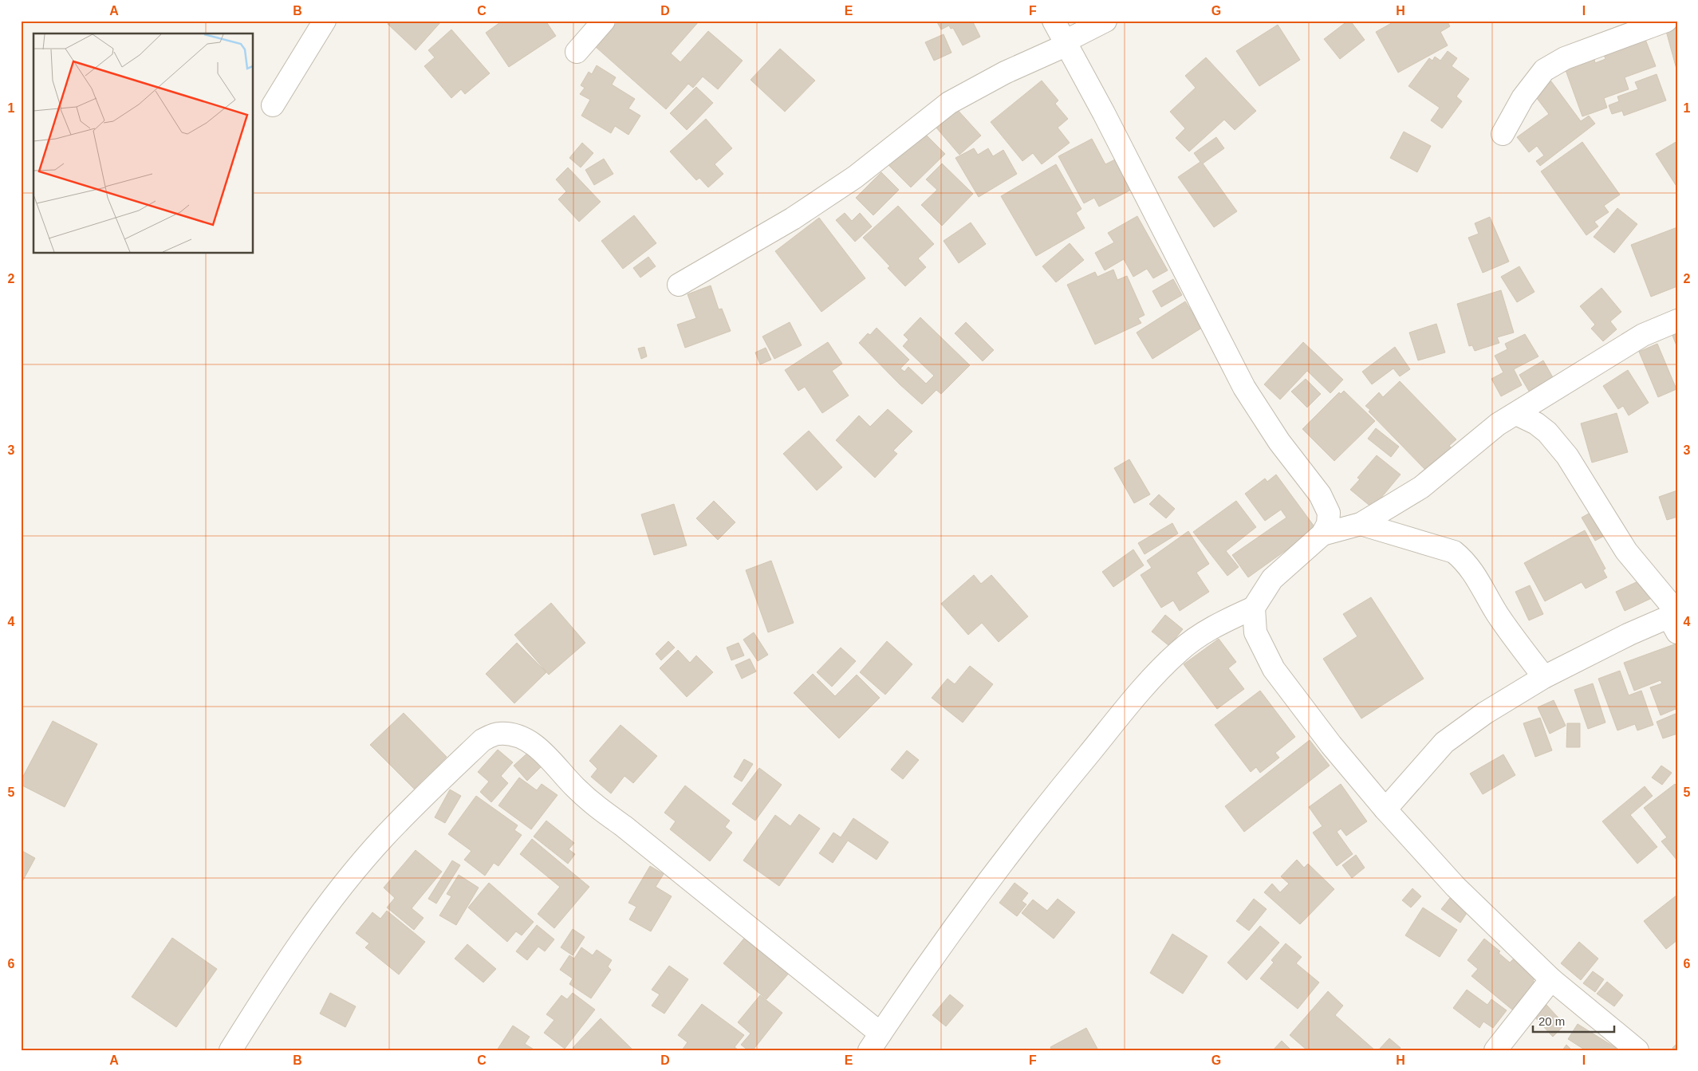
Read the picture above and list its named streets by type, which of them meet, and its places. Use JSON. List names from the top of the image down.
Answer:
{
  "scale_bar": "20 m",
  "grid": {
    "columns": [
      "A",
      "B",
      "C",
      "D",
      "E",
      "F",
      "G",
      "H",
      "I"
    ],
    "rows": [
      "1",
      "2",
      "3",
      "4",
      "5",
      "6"
    ]
  }
}
